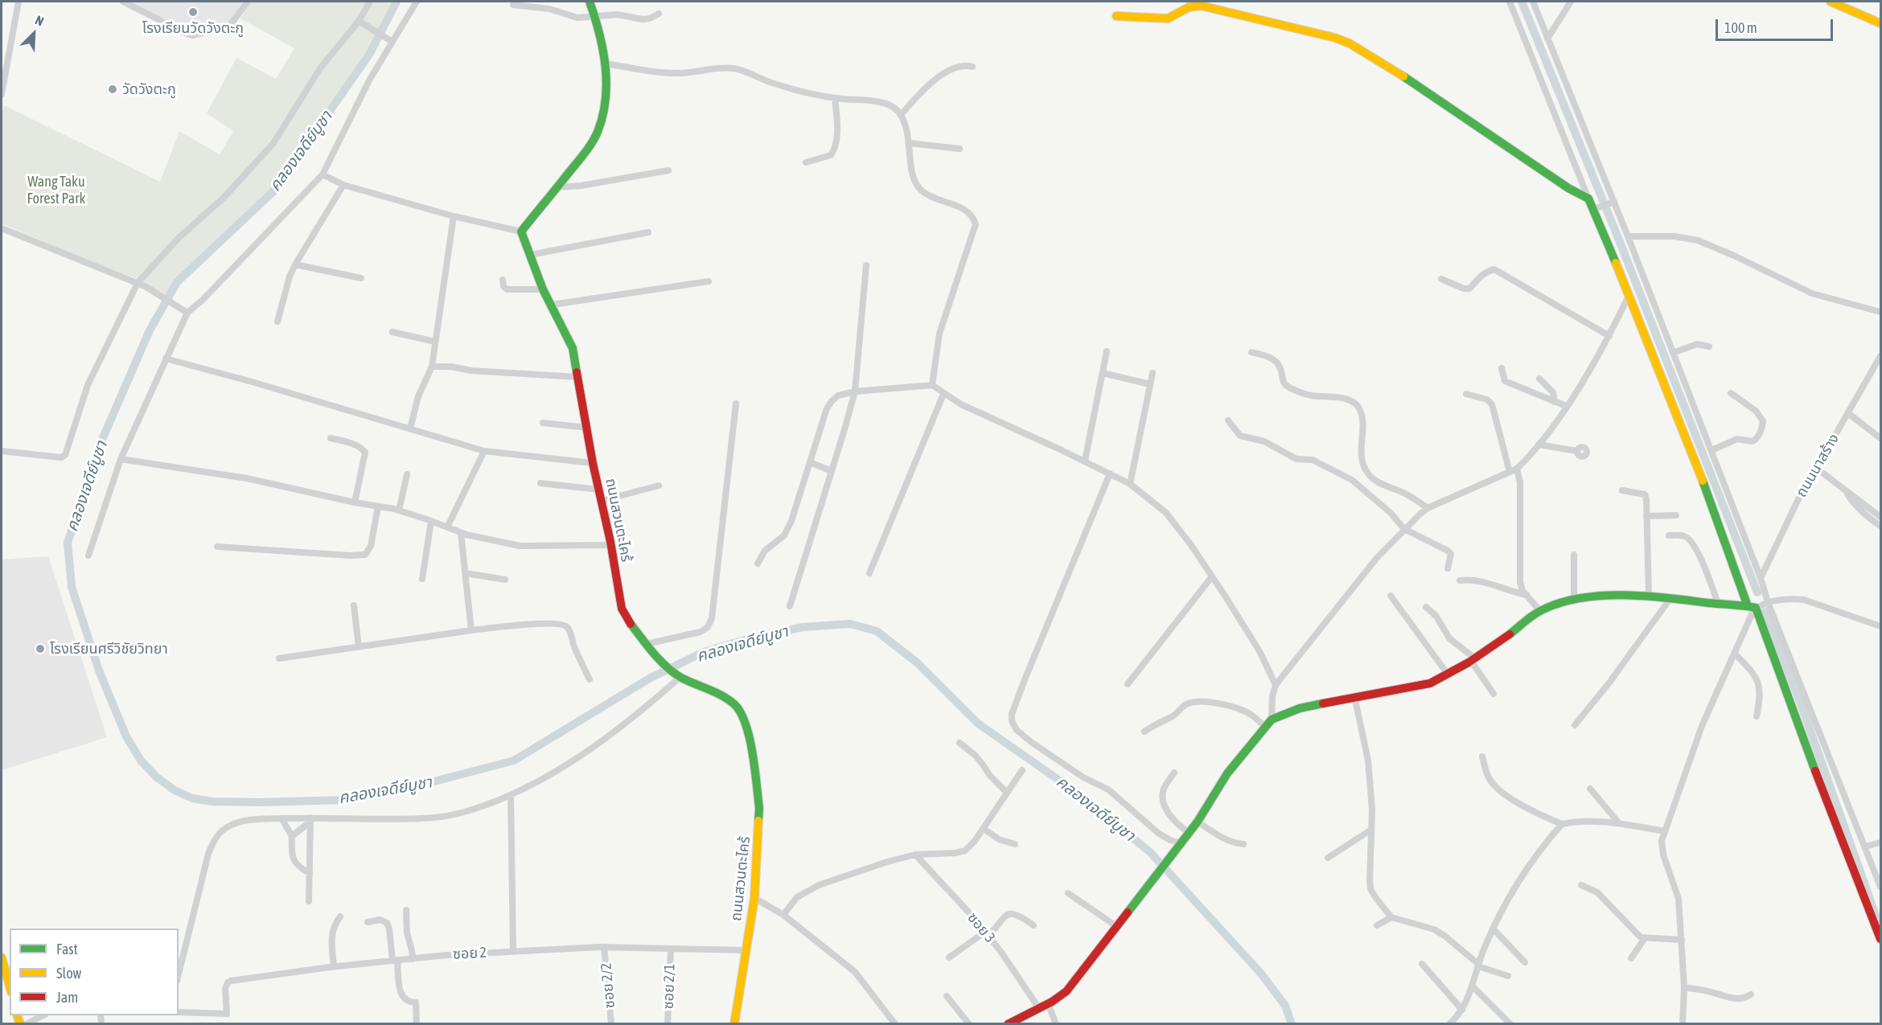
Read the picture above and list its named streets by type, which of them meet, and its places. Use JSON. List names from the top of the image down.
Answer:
{
  "streets": {
    "main road": ["ถนนสวนตะไคร้"],
    "street": [
      "ถนนนาสร้าง",
      "ซอย 3",
      "ซอย 2",
      "ซอย 2/2",
      "ซอย 2/1"
    ]
  },
  "crossings": [
    ["ถนนสวนตะไคร้", "ซอย 2"],
    ["ซอย 2", "ซอย 2/2"],
    ["ซอย 2", "ซอย 2/1"]
  ],
  "water": ["คลองเจดีย์บูชา"],
  "parks": ["Wang Taku Forest Park"],
  "places": ["โรงเรียนวัดวังตะกู", "วัดวังตะกู", "โรงเรียนศรีวิชัยวิทยา"],
  "legend": ["Fast", "Slow", "Jam"],
  "scale_bar": "100 m",
  "north": "top right"
}
